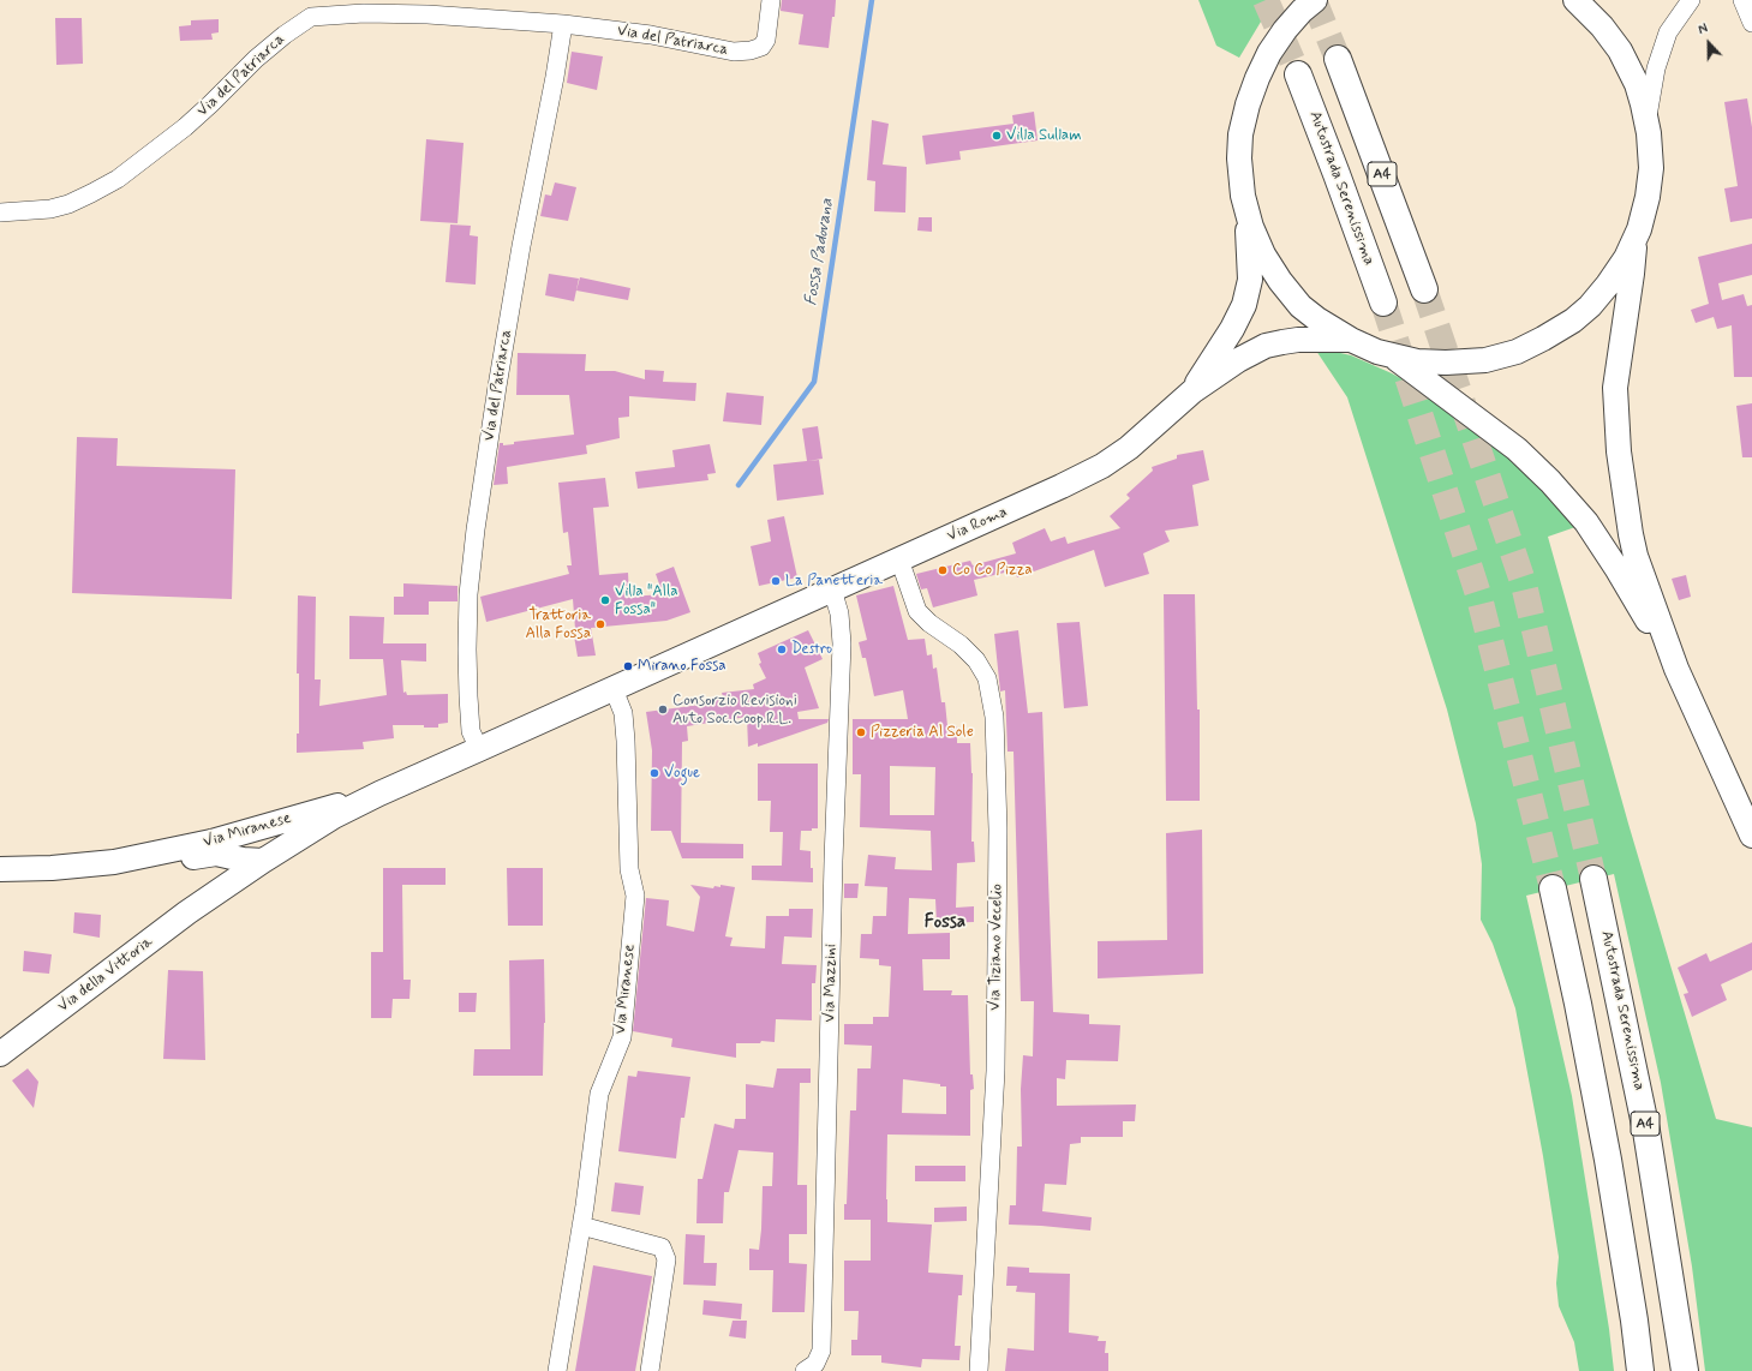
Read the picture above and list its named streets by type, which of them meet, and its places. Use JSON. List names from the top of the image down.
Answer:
{
  "streets": {
    "highway": ["A4", "Autostrada Serenissima"],
    "main road": ["Via Roma", "Via Miranese", "Via della Vittoria"],
    "street": ["Via del Patriarca", "Via Tiziano Vecelio", "Via Mazzini"]
  },
  "crossings": [
    ["Via del Patriarca", "Via Miranese"],
    ["Via Roma", "Via Miranese"],
    ["Via Roma", "Via Tiziano Vecelio"],
    ["Via Roma", "Via Mazzini"],
    ["Via Miranese", "Via della Vittoria"]
  ],
  "districts": ["Fossa"],
  "water": ["Fossa Padovana"],
  "places": [
    "Villa Sullam",
    "Co Co Pizza",
    "La Panetteria",
    "Villa \"Alla Fossa\"",
    "Trattoria Alla Fossa",
    "Destro",
    "Mirano Fossa",
    "Consorzio Revisioni Auto Soc.Coop.R.L.",
    "Pizzeria Al Sole",
    "Vogue"
  ],
  "north": "top"
}
